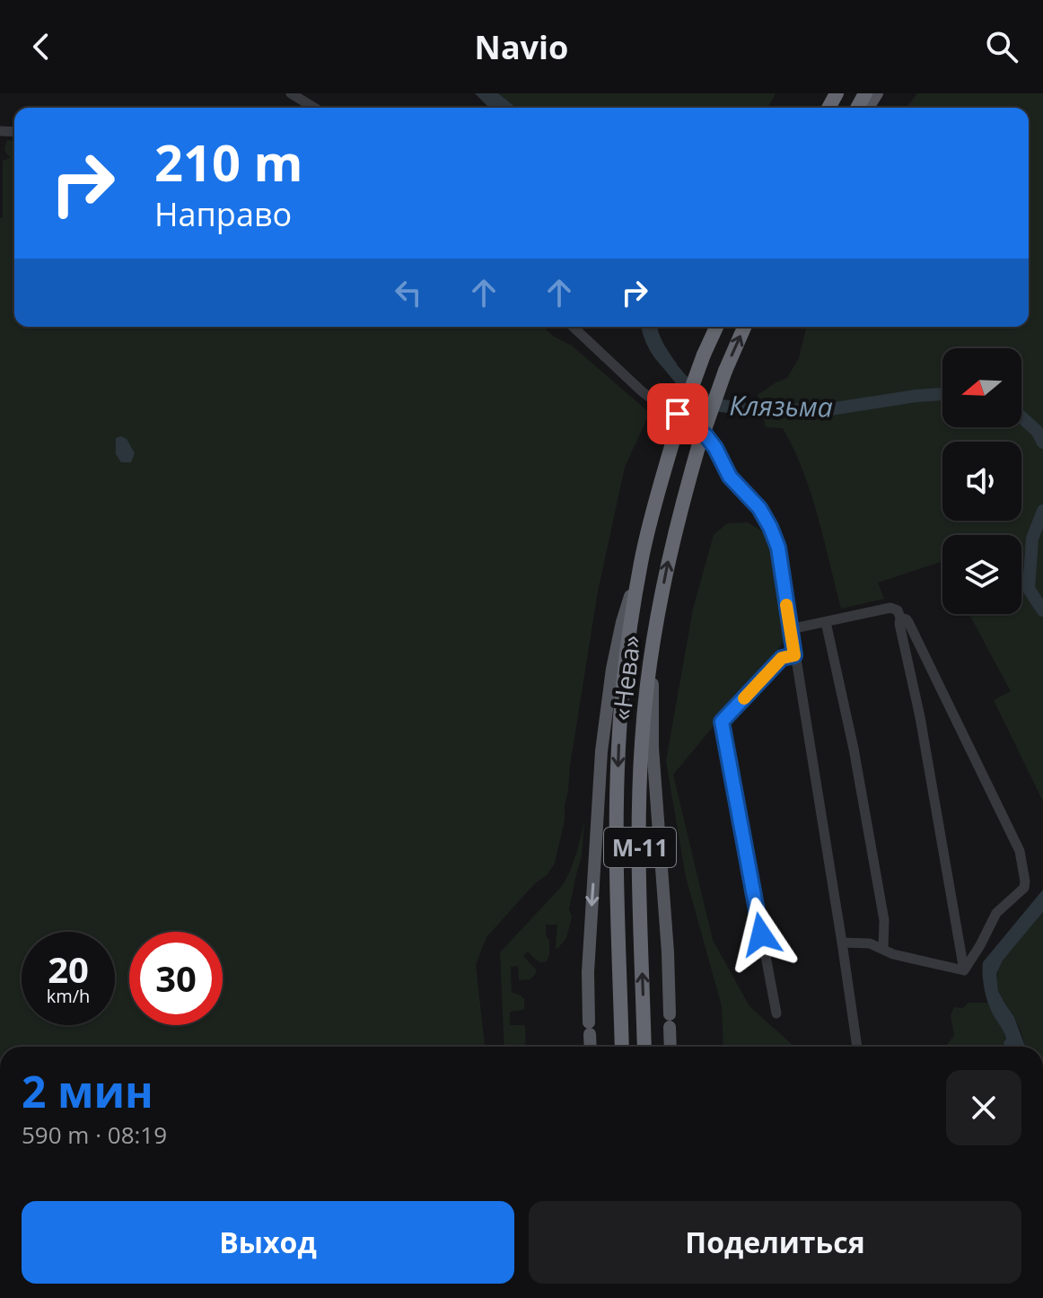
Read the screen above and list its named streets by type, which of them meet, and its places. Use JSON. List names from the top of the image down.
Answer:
{
  "streets": {
    "highway": ["«Нева»", "М-11"]
  },
  "crossings": [
    ["«Нева»", "М-11"]
  ],
  "water": ["Клязьма"],
  "north": "left",
  "page": {
    "header": "Navio",
    "turn": ["210 m", "Направо"],
    "speed": "20 km/h",
    "limit": "30",
    "heading": ["2 мин", "590 m · 08:19"],
    "buttons": ["Выход", "Поделиться"]
  }
}
